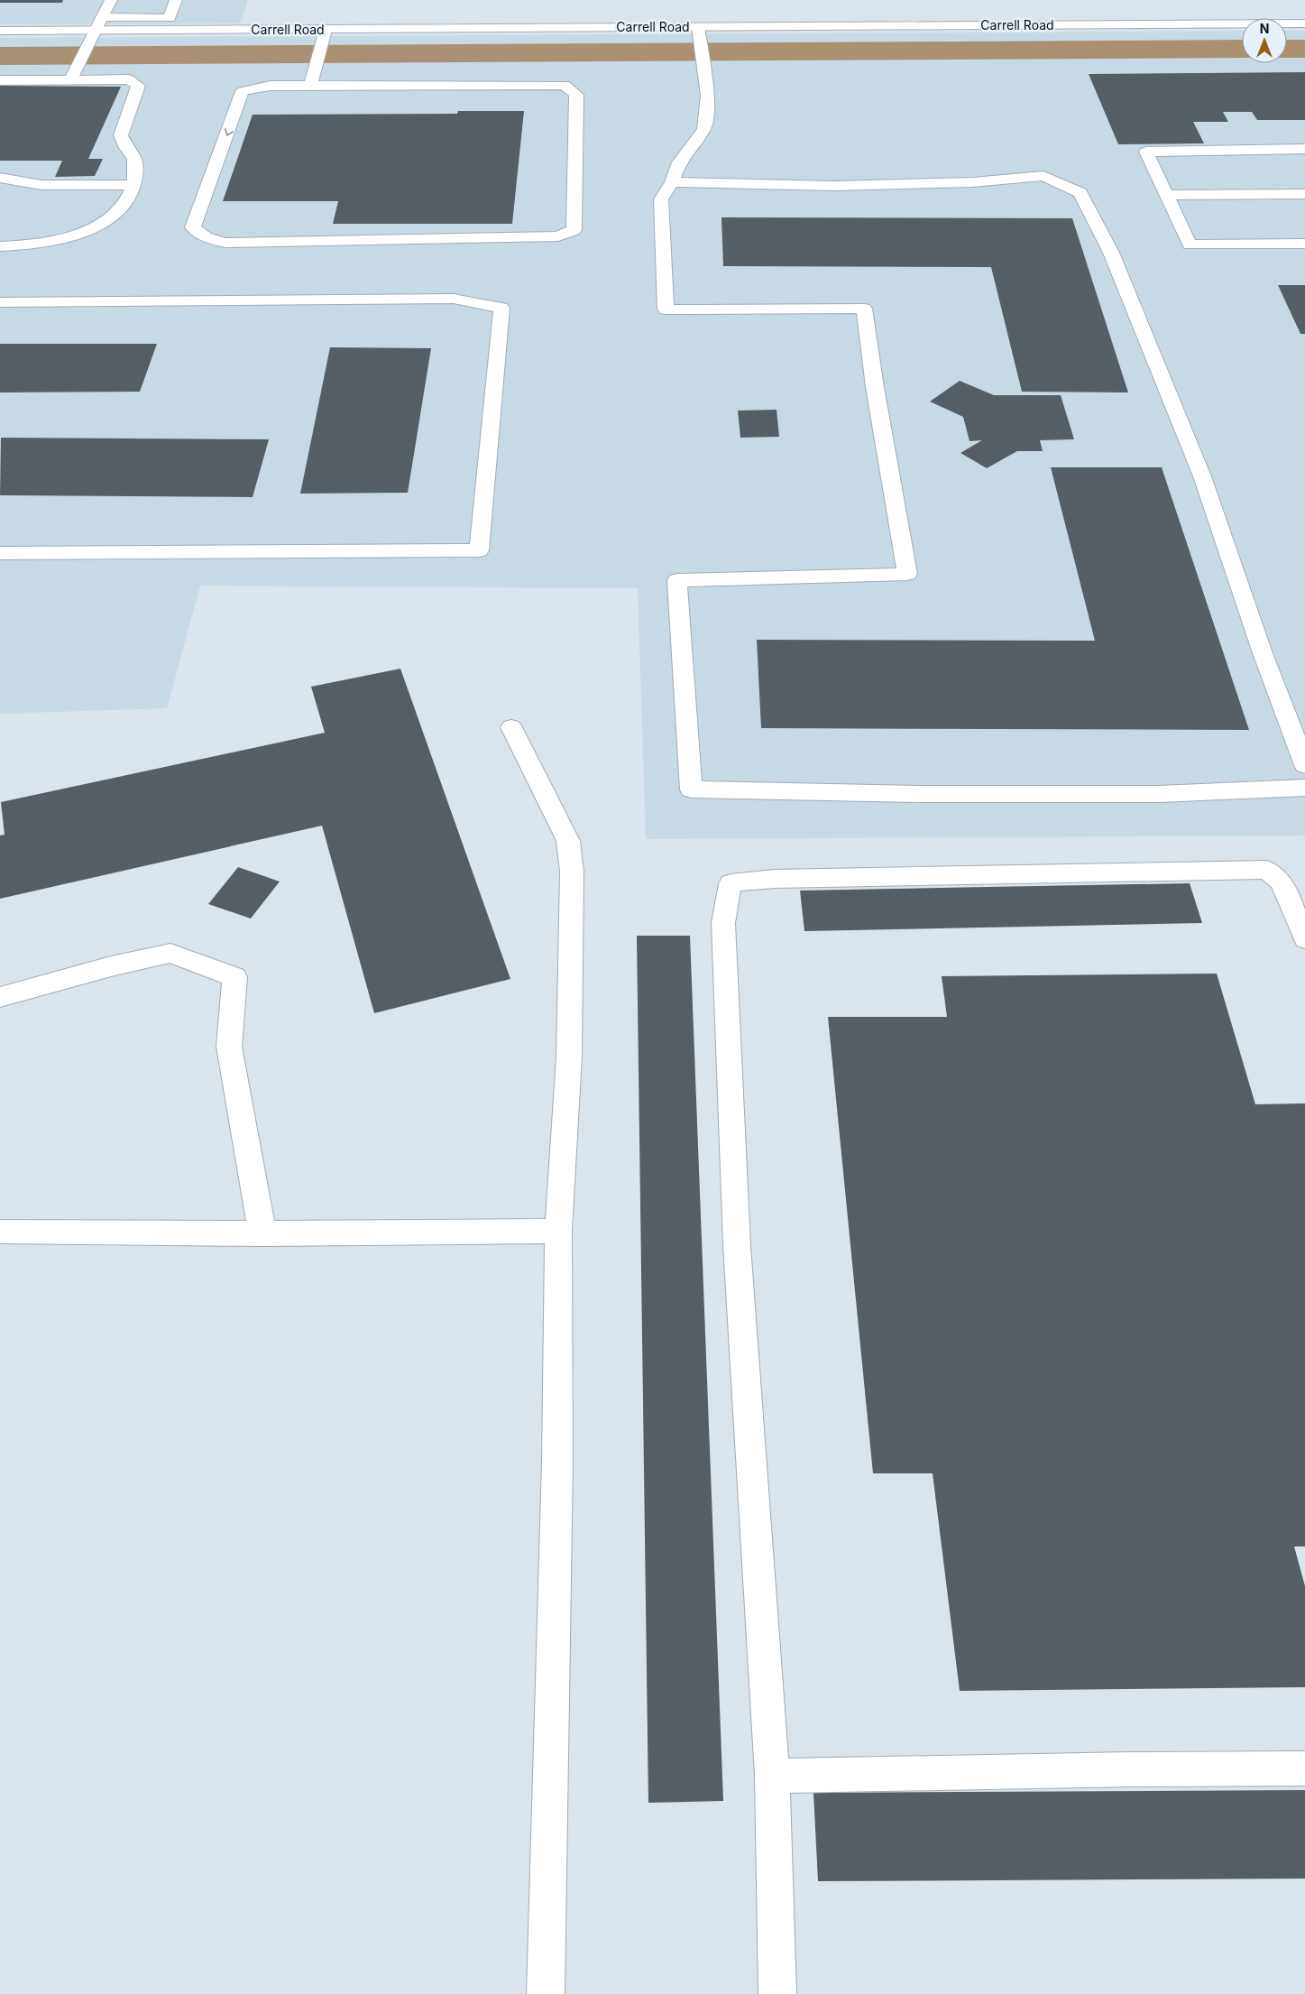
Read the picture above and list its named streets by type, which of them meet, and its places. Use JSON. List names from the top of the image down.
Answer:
{
  "streets": {
    "street": ["Carrell Road"]
  },
  "north": "top"
}
